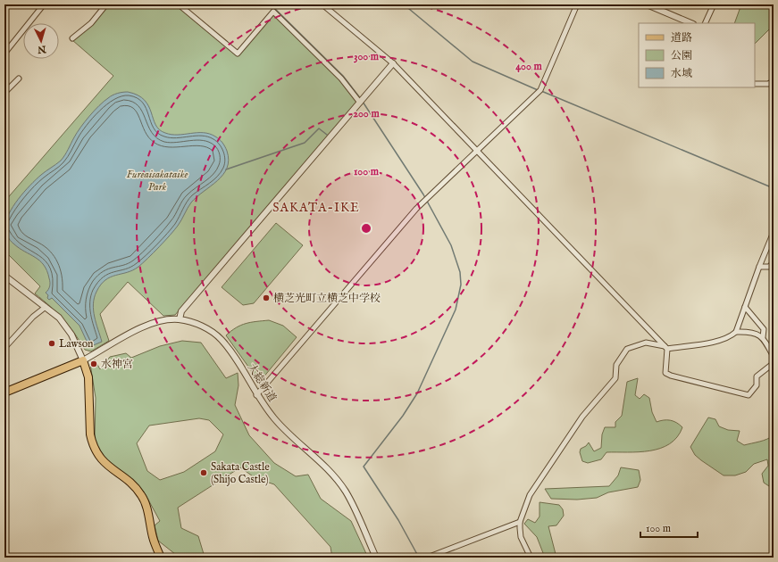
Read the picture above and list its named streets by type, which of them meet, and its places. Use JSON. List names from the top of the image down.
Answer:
{
  "streets": {
    "street": ["大総新道"]
  },
  "districts": ["SAKATA-IKE"],
  "parks": ["Fureaisakataike Park"],
  "places": [
    "横芝光町立横芝中学校",
    "Lawson",
    "水神宮",
    "Sakata Castle (Shijo Castle)"
  ],
  "legend": ["道路", "公園", "水域"],
  "scale_bar": "100 m",
  "north": "bottom",
  "rings": [
    "300 m",
    "400 m",
    "200 m",
    "100 m"
  ]
}
